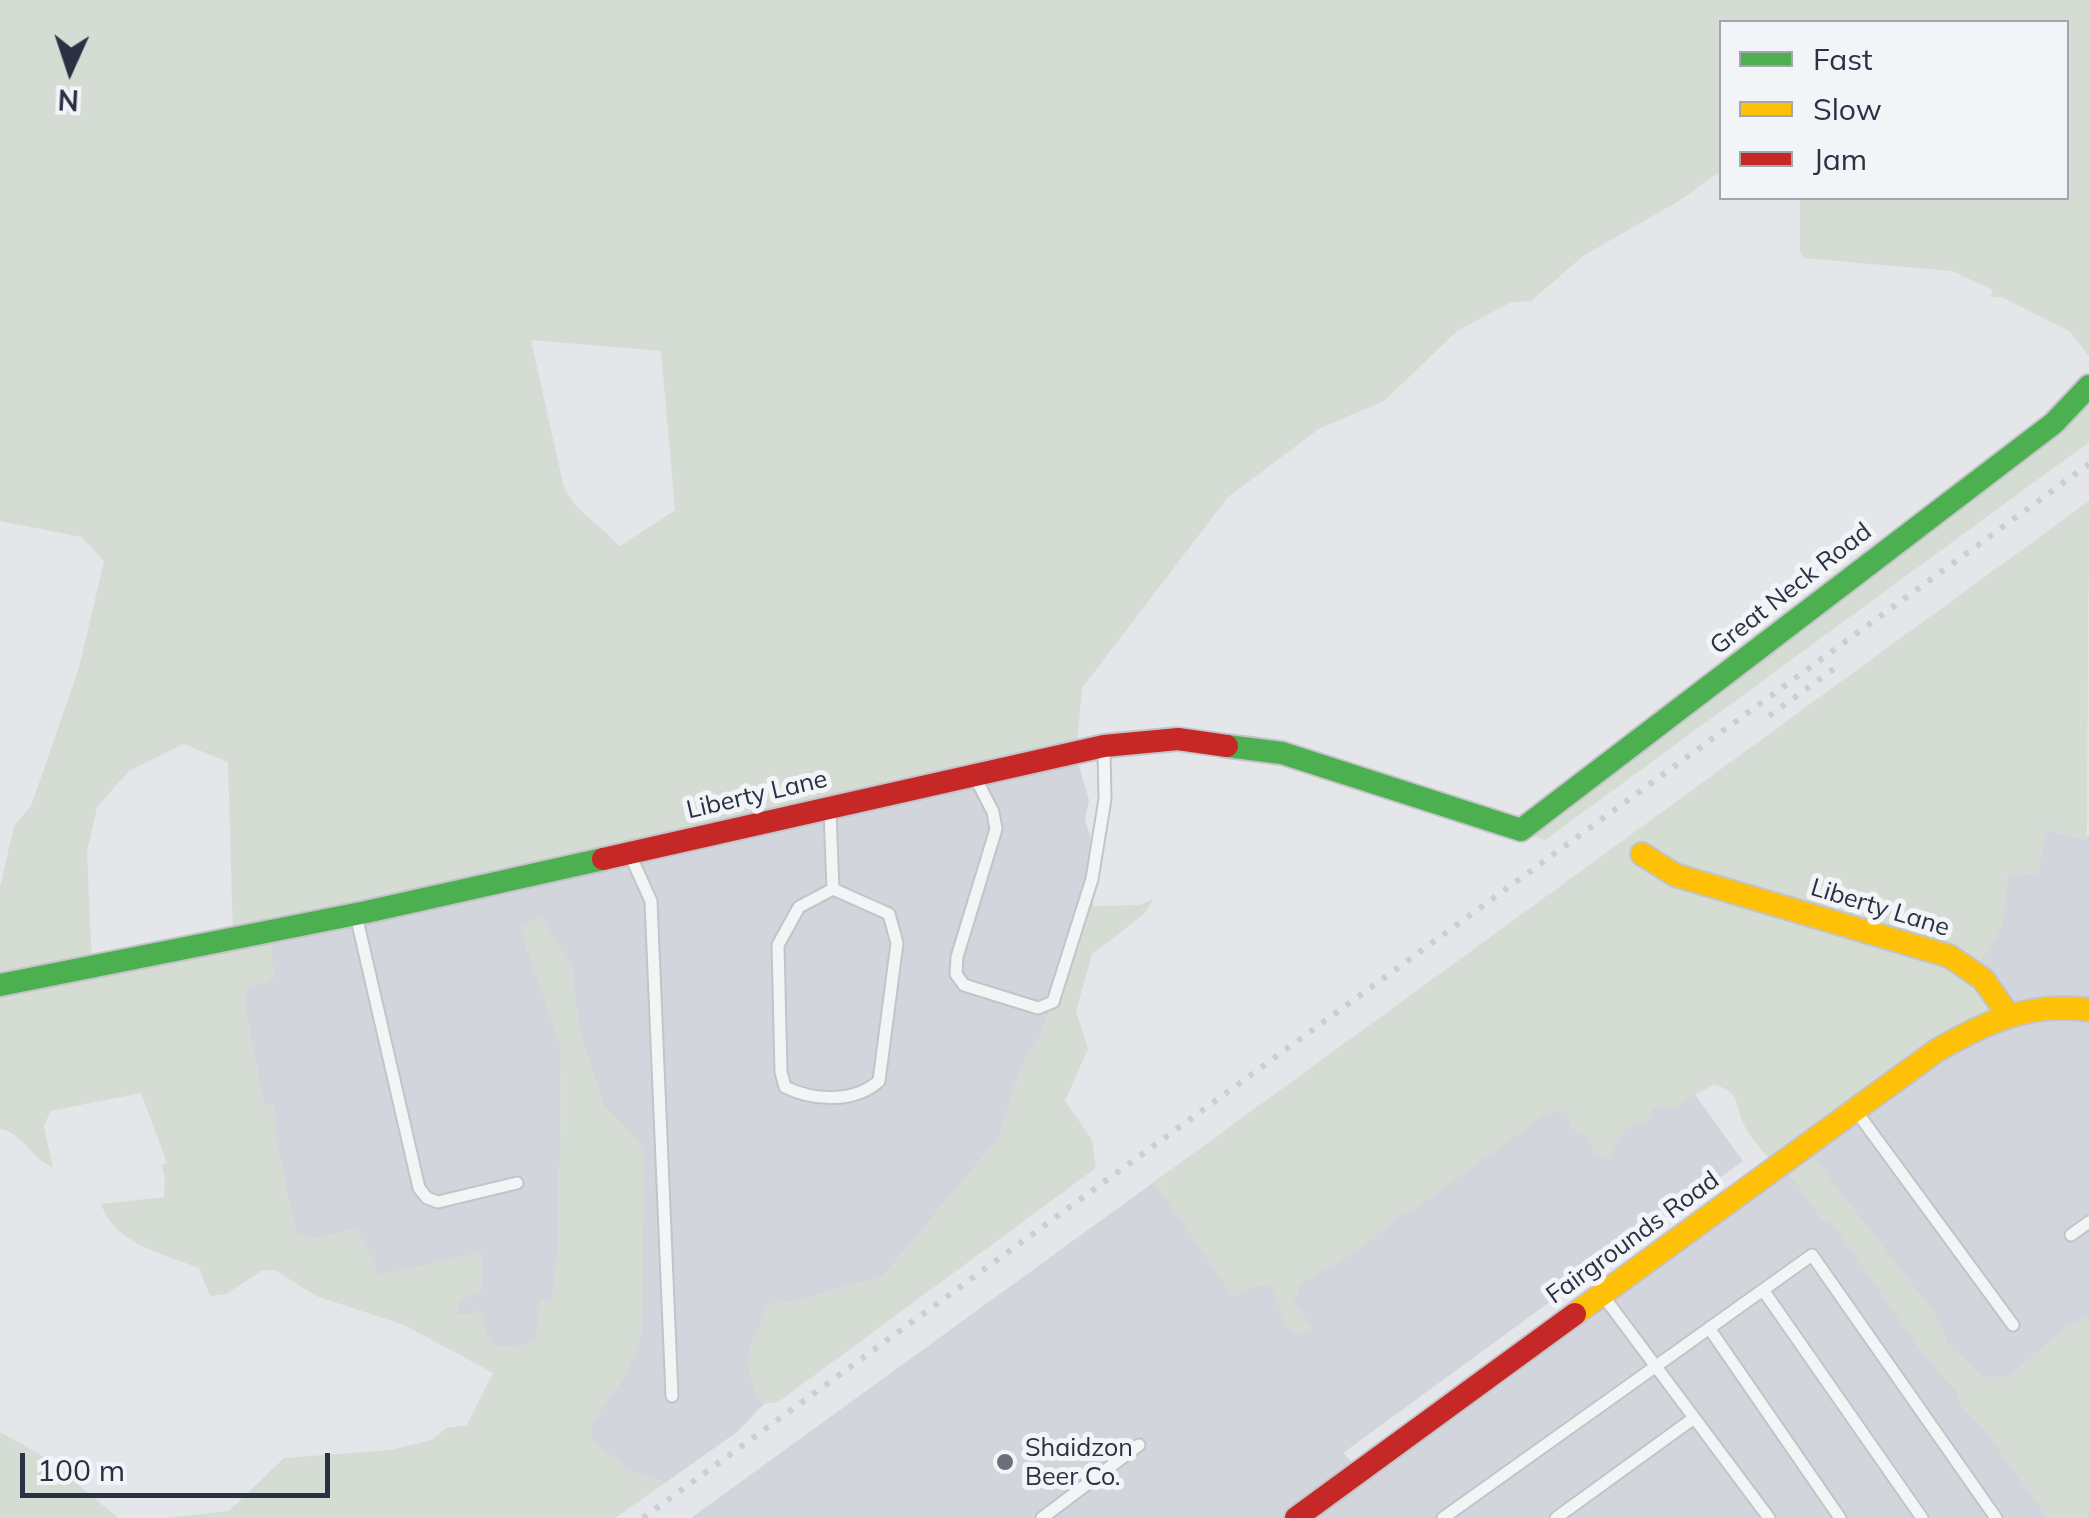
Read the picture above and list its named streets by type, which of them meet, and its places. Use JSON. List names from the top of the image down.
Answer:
{
  "streets": {
    "street": ["Great Neck Road", "Liberty Lane", "Fairgrounds Road"]
  },
  "crossings": [
    ["Great Neck Road", "Liberty Lane"],
    ["Liberty Lane", "Fairgrounds Road"]
  ],
  "places": ["Shaidzon Beer Co."],
  "legend": ["Fast", "Slow", "Jam"],
  "scale_bar": "100 m",
  "north": "bottom"
}
